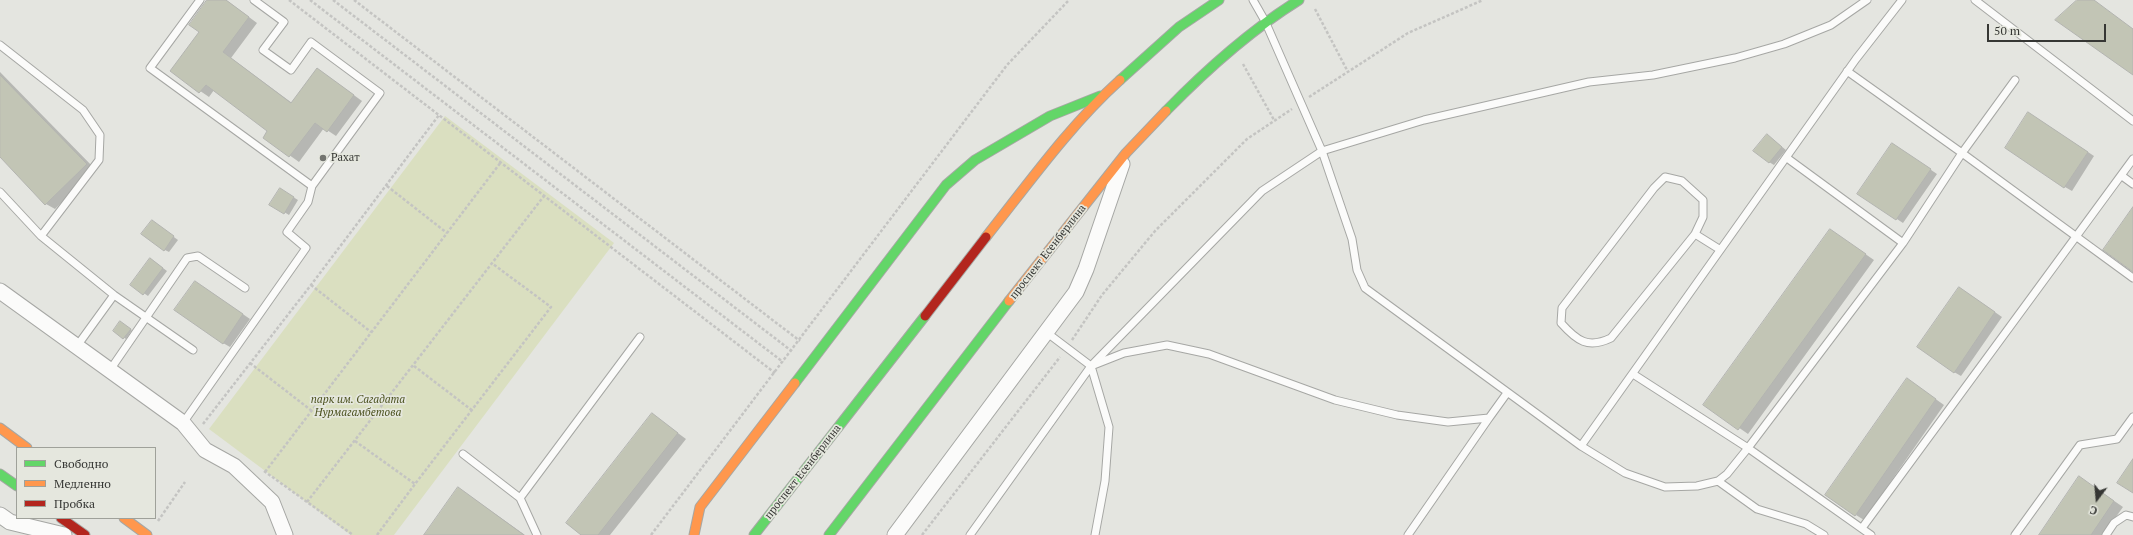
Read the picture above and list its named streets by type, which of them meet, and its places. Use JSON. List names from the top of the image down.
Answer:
{
  "streets": {
    "street": ["проспект Есенберлина"]
  },
  "parks": ["парк им. Сагадата Нурмагамбетова"],
  "places": ["Рахат"],
  "legend": ["Свободно", "Медленно", "Пробка"],
  "scale_bar": "50 m",
  "north": "bottom"
}
